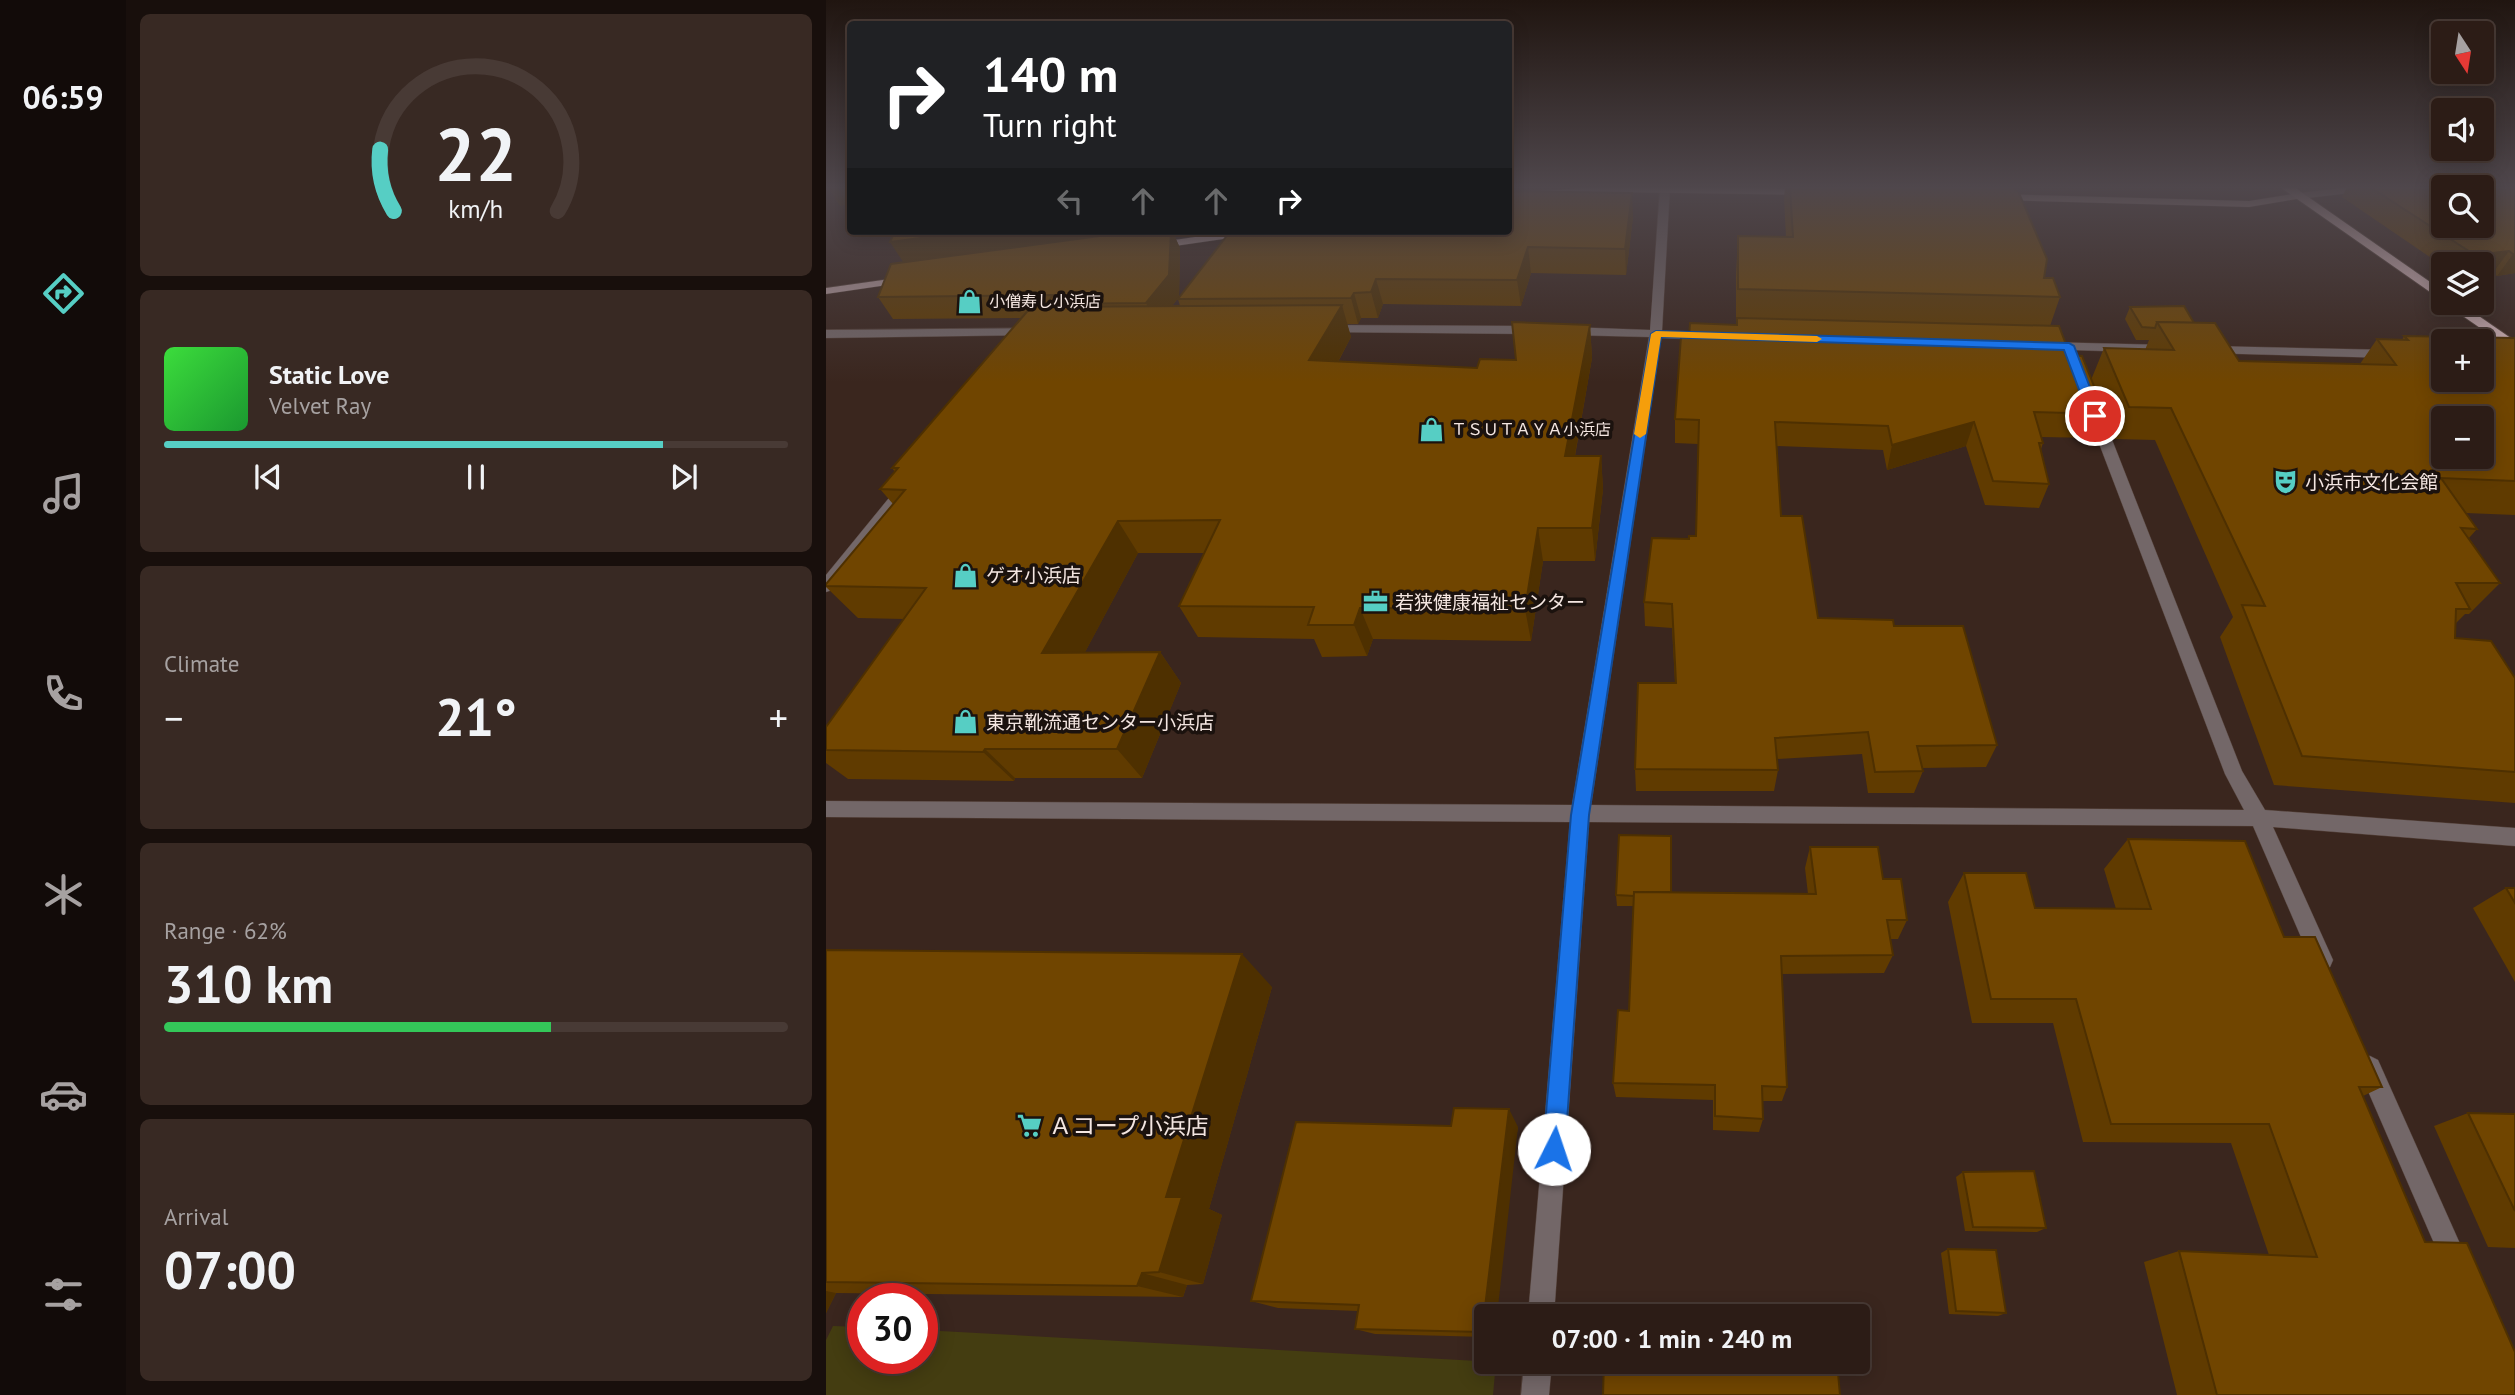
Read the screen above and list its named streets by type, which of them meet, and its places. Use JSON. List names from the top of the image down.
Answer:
{
  "places": {
    "shop": [
      "小僧寿し小浜店",
      "ＴＳＵＴＡＹＡ小浜店",
      "ゲオ小浜店",
      "東京靴流通センター小浜店"
    ],
    "theatre": ["小浜市文化会館"],
    "office": ["若狭健康福祉センター"],
    "supermarket": ["Ａコープ小浜店"]
  },
  "north": "bottom",
  "page": {
    "tabs": "06:59",
    "map_buttons": ["+", "−"],
    "turn": ["140 m", "Turn right"],
    "song": ["Static Love", "Velvet Ray"],
    "tile": [
      "Climate",
      ["Range · 62%", "310 km"],
      ["Arrival", "07:00"]
    ],
    "heat": ["−", "21°", "+"],
    "limit": "30",
    "trip": "07:00 · 1 min · 240 m",
    "gauge": ["22", "km/h"]
  }
}
